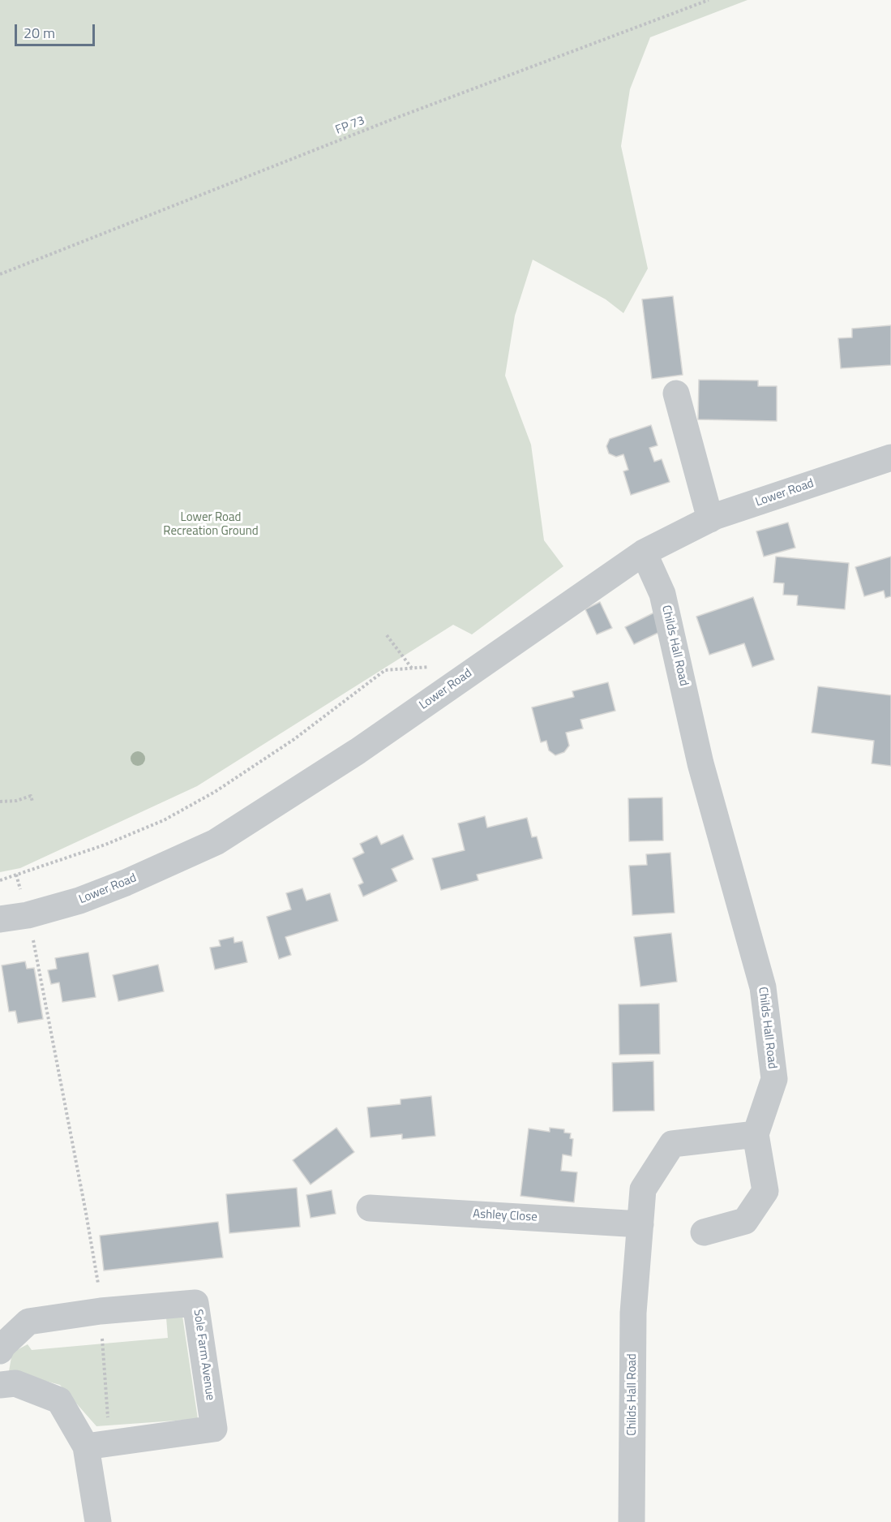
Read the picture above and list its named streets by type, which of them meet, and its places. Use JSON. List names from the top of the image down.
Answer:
{
  "streets": {
    "street": [
      "Lower Road",
      "Childs Hall Road",
      "Ashley Close",
      "Sole Farm Avenue"
    ],
    "path": ["FP 73"]
  },
  "crossings": [
    ["Lower Road", "Childs Hall Road"],
    ["Childs Hall Road", "Ashley Close"]
  ],
  "parks": ["Lower Road Recreation Ground"],
  "scale_bar": "20 m"
}
